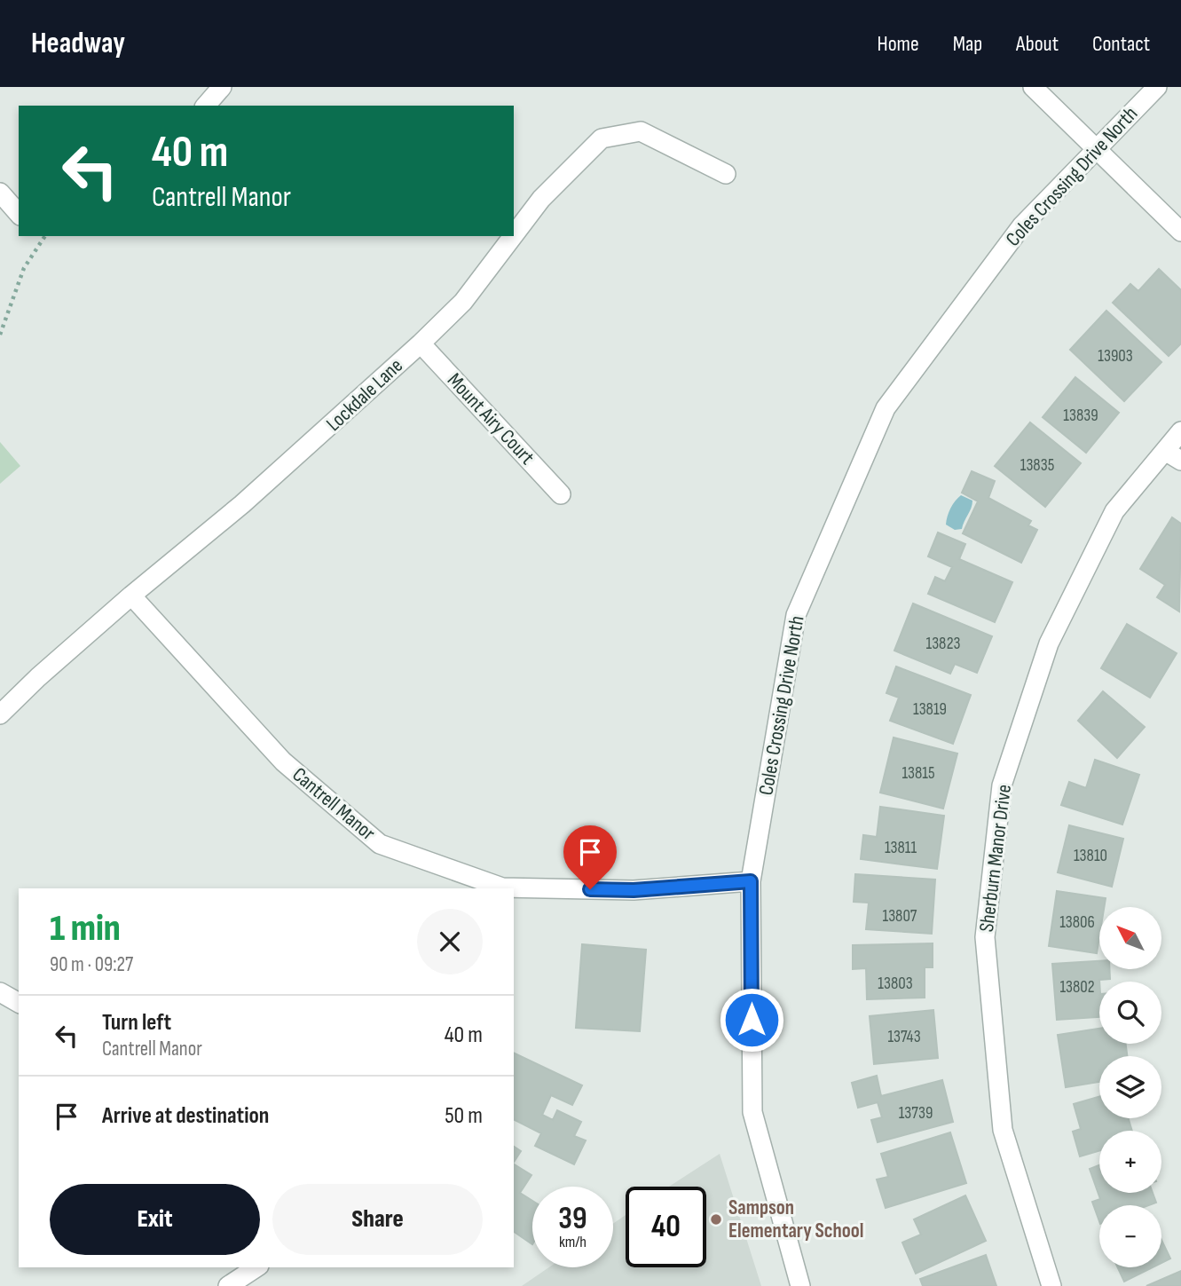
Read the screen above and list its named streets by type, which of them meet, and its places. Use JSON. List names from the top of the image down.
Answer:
{
  "streets": {
    "street": [
      "Coles Crossing Drive North",
      "Lockdale Lane",
      "Mount Airy Court",
      "Cantrell Manor",
      "Sherburn Manor Drive"
    ]
  },
  "crossings": [
    ["Coles Crossing Drive North", "Cantrell Manor"],
    ["Lockdale Lane", "Mount Airy Court"],
    ["Lockdale Lane", "Cantrell Manor"]
  ],
  "places": ["Sampson Elementary School"],
  "house_numbers": [
    "13903",
    "13839",
    "13835",
    "13823",
    "13819",
    "13815",
    "13811",
    "13810",
    "13807",
    "13806",
    "13803",
    "13802",
    "13743",
    "13739"
  ],
  "north": "top left",
  "page": {
    "header": "Headway",
    "nav": [
      "Home",
      "Map",
      "About",
      "Contact"
    ],
    "turn": ["40 m", "Cantrell Manor"],
    "heading": ["1 min", "90 m · 09:27"],
    "map_buttons": ["+", "−"],
    "list": [
      {
        "name": "Turn left",
        "note": "Cantrell Manor",
        "value": "40 m"
      },
      {
        "name": "Arrive at destination",
        "value": "50 m"
      }
    ],
    "buttons": ["Exit", "Share"],
    "speed": "39 km/h",
    "limit": "40"
  }
}
